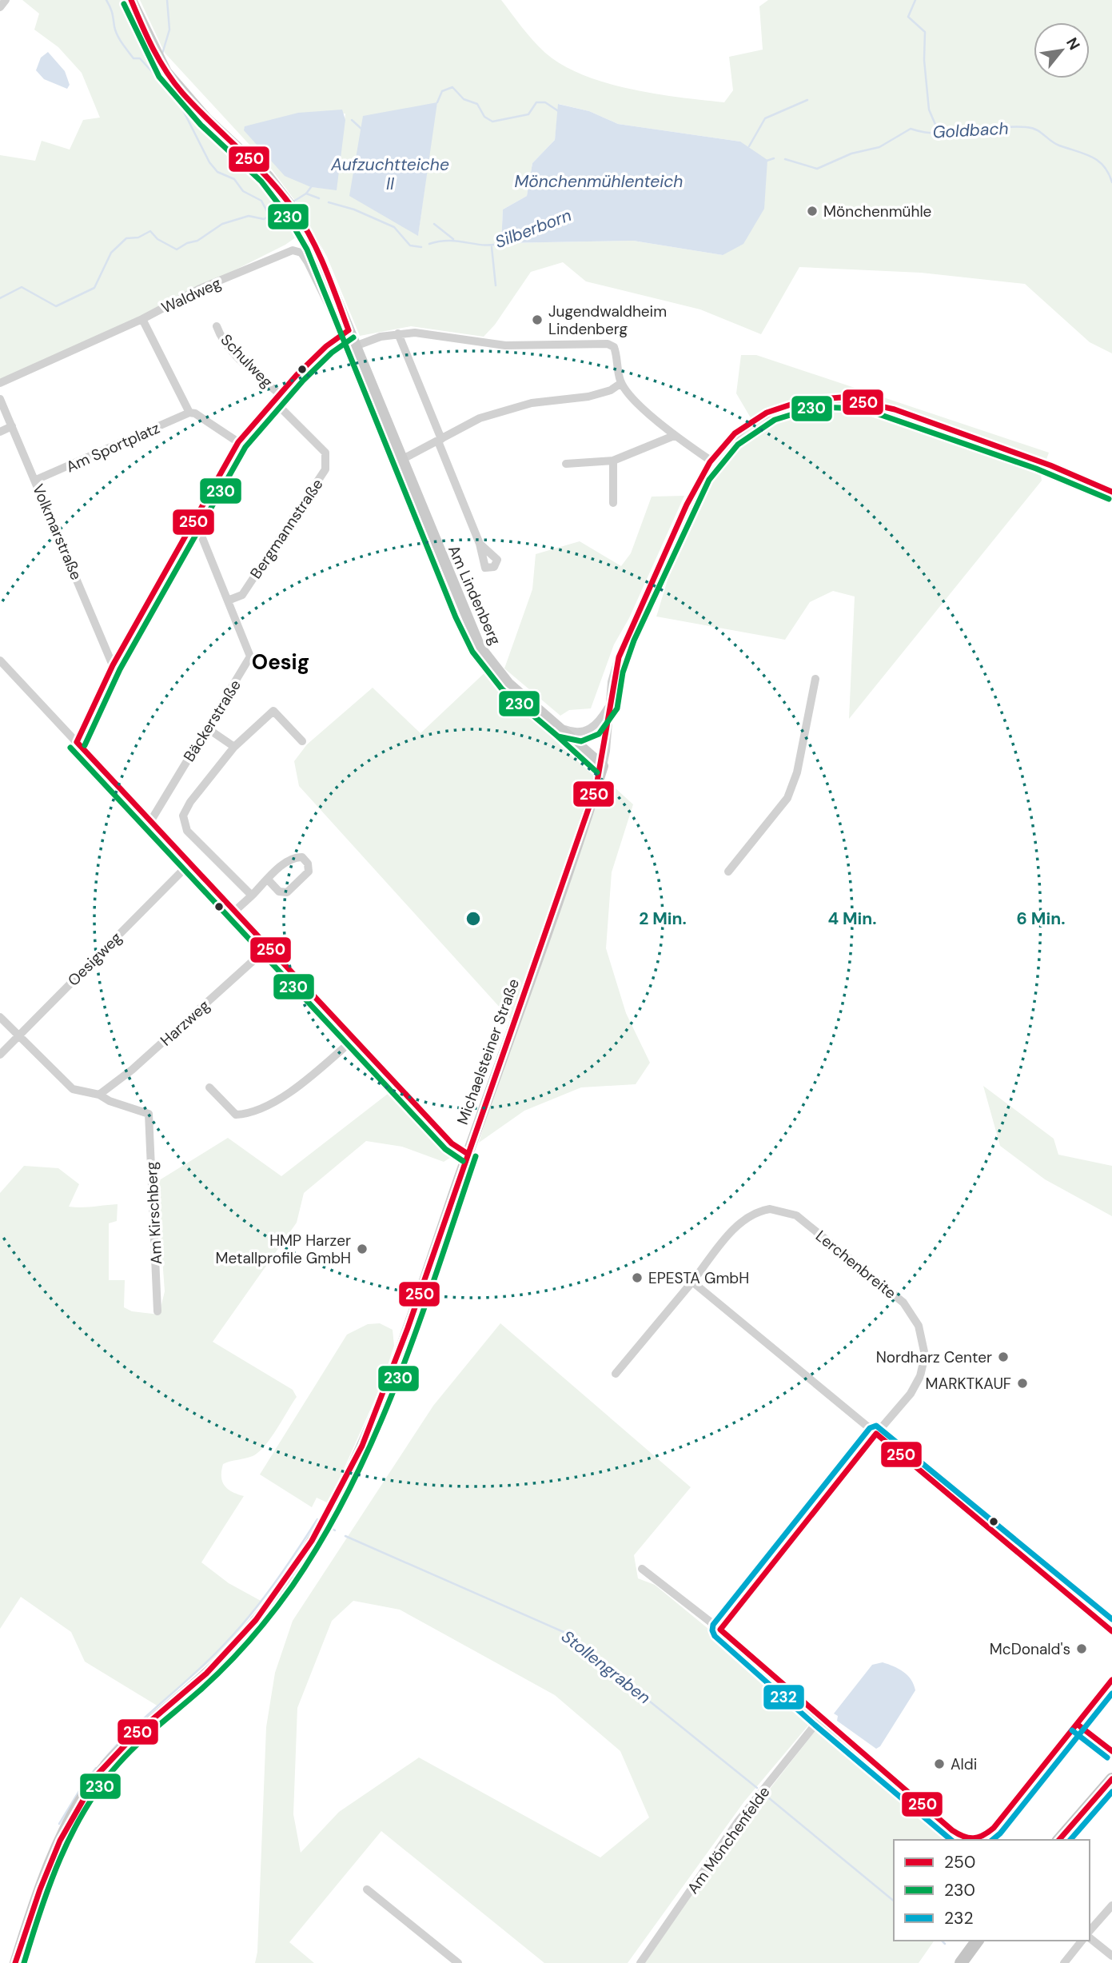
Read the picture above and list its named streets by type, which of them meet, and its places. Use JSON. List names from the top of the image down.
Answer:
{
  "streets": {
    "street": [
      "Waldweg",
      "Schulweg",
      "Am Sportplatz",
      "Bergmannstraße",
      "Volkmarstraße",
      "Am Lindenberg",
      "Bäckerstraße",
      "Oesigweg",
      "Harzweg",
      "Michaelsteiner Straße",
      "Am Kirschberg",
      "Lerchenbreite",
      "Am Mönchenfelde"
    ]
  },
  "crossings": [
    ["Waldweg", "Am Lindenberg"],
    ["Schulweg", "Bergmannstraße"],
    ["Am Sportplatz", "Volkmarstraße"],
    ["Bergmannstraße", "Bäckerstraße"],
    ["Am Lindenberg", "Michaelsteiner Straße"],
    ["Harzweg", "Am Kirschberg"]
  ],
  "districts": ["Oesig"],
  "water": [
    "Goldbach",
    "Aufzuchtteiche II",
    "Mönchenmühlenteich",
    "Silberborn",
    "Stollengraben"
  ],
  "places": [
    "Mönchenmühle",
    "Jugendwaldheim Lindenberg",
    "HMP Harzer Metallprofile GmbH",
    "EPESTA GmbH",
    "Nordharz Center",
    "MARKTKAUF",
    "McDonald's",
    "Aldi"
  ],
  "lines": ["transit line 250", "transit line 230", "transit line 232"],
  "legend": ["250", "230", "232"],
  "north": "top right",
  "rings": ["2 Min.", "4 Min.", "6 Min."]
}
